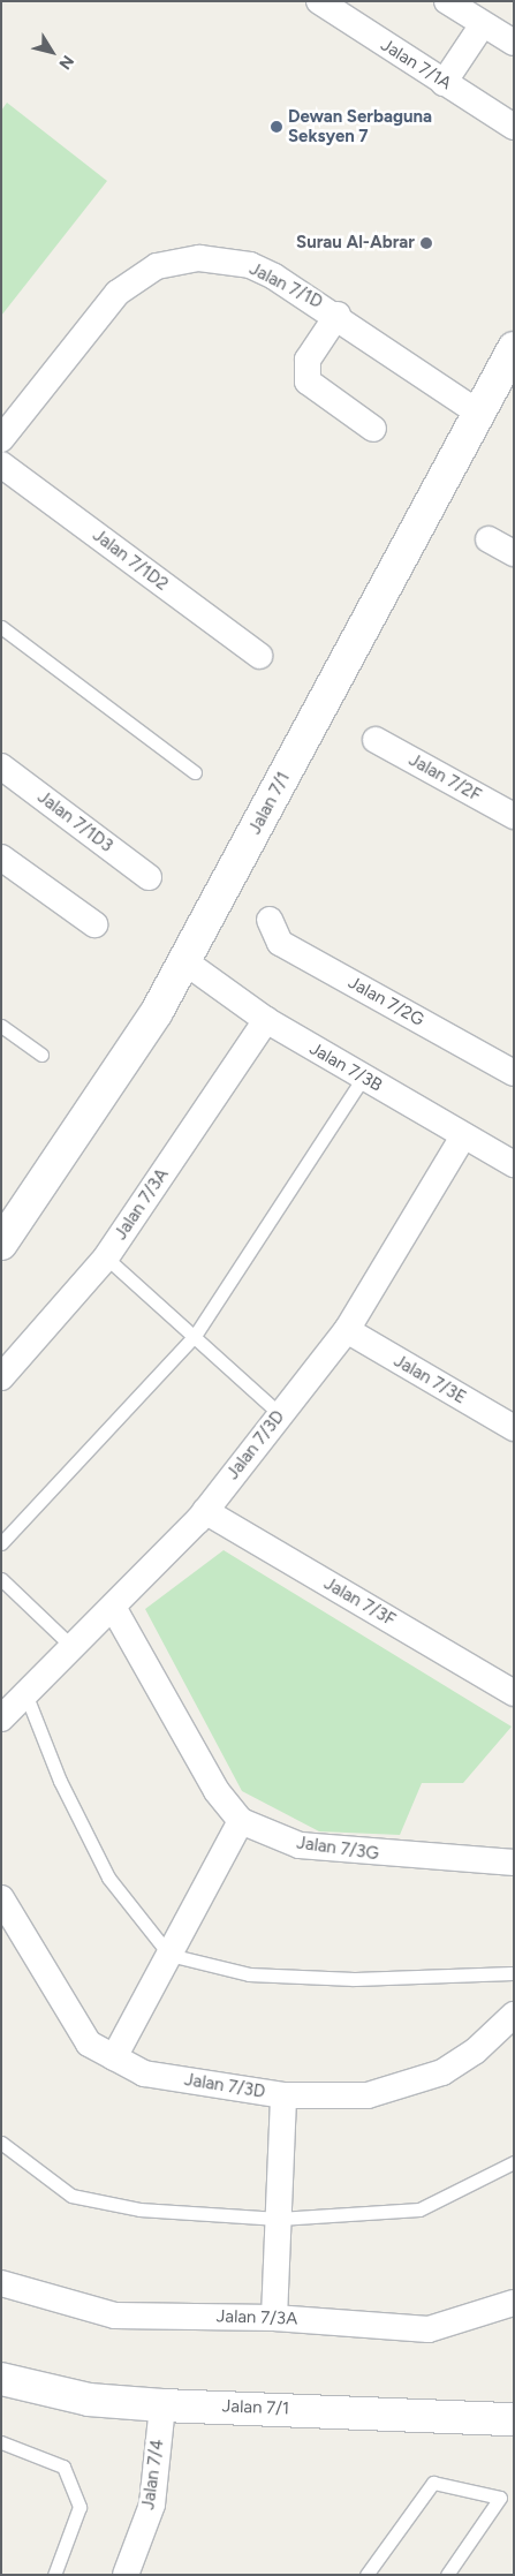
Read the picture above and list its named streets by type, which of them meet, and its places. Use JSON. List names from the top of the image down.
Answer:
{
  "streets": {
    "street": [
      "Jalan 7/1A",
      "Jalan 7/1D",
      "Jalan 7/1D2",
      "Jalan 7/2F",
      "Jalan 7/1",
      "Jalan 7/1D3",
      "Jalan 7/2G",
      "Jalan 7/3B",
      "Jalan 7/3A",
      "Jalan 7/3E",
      "Jalan 7/3D",
      "Jalan 7/3F",
      "Jalan 7/3G",
      "Jalan 7/4"
    ]
  },
  "crossings": [
    ["Jalan 7/1D", "Jalan 7/1"],
    ["Jalan 7/1", "Jalan 7/3B"],
    ["Jalan 7/1", "Jalan 7/4"],
    ["Jalan 7/3B", "Jalan 7/3A"],
    ["Jalan 7/3B", "Jalan 7/3D"],
    ["Jalan 7/3E", "Jalan 7/3D"],
    ["Jalan 7/3D", "Jalan 7/3F"],
    ["Jalan 7/3D", "Jalan 7/3G"]
  ],
  "places": ["Dewan Serbaguna Seksyen 7", "Surau Al-Abrar"],
  "north": "bottom right"
}
